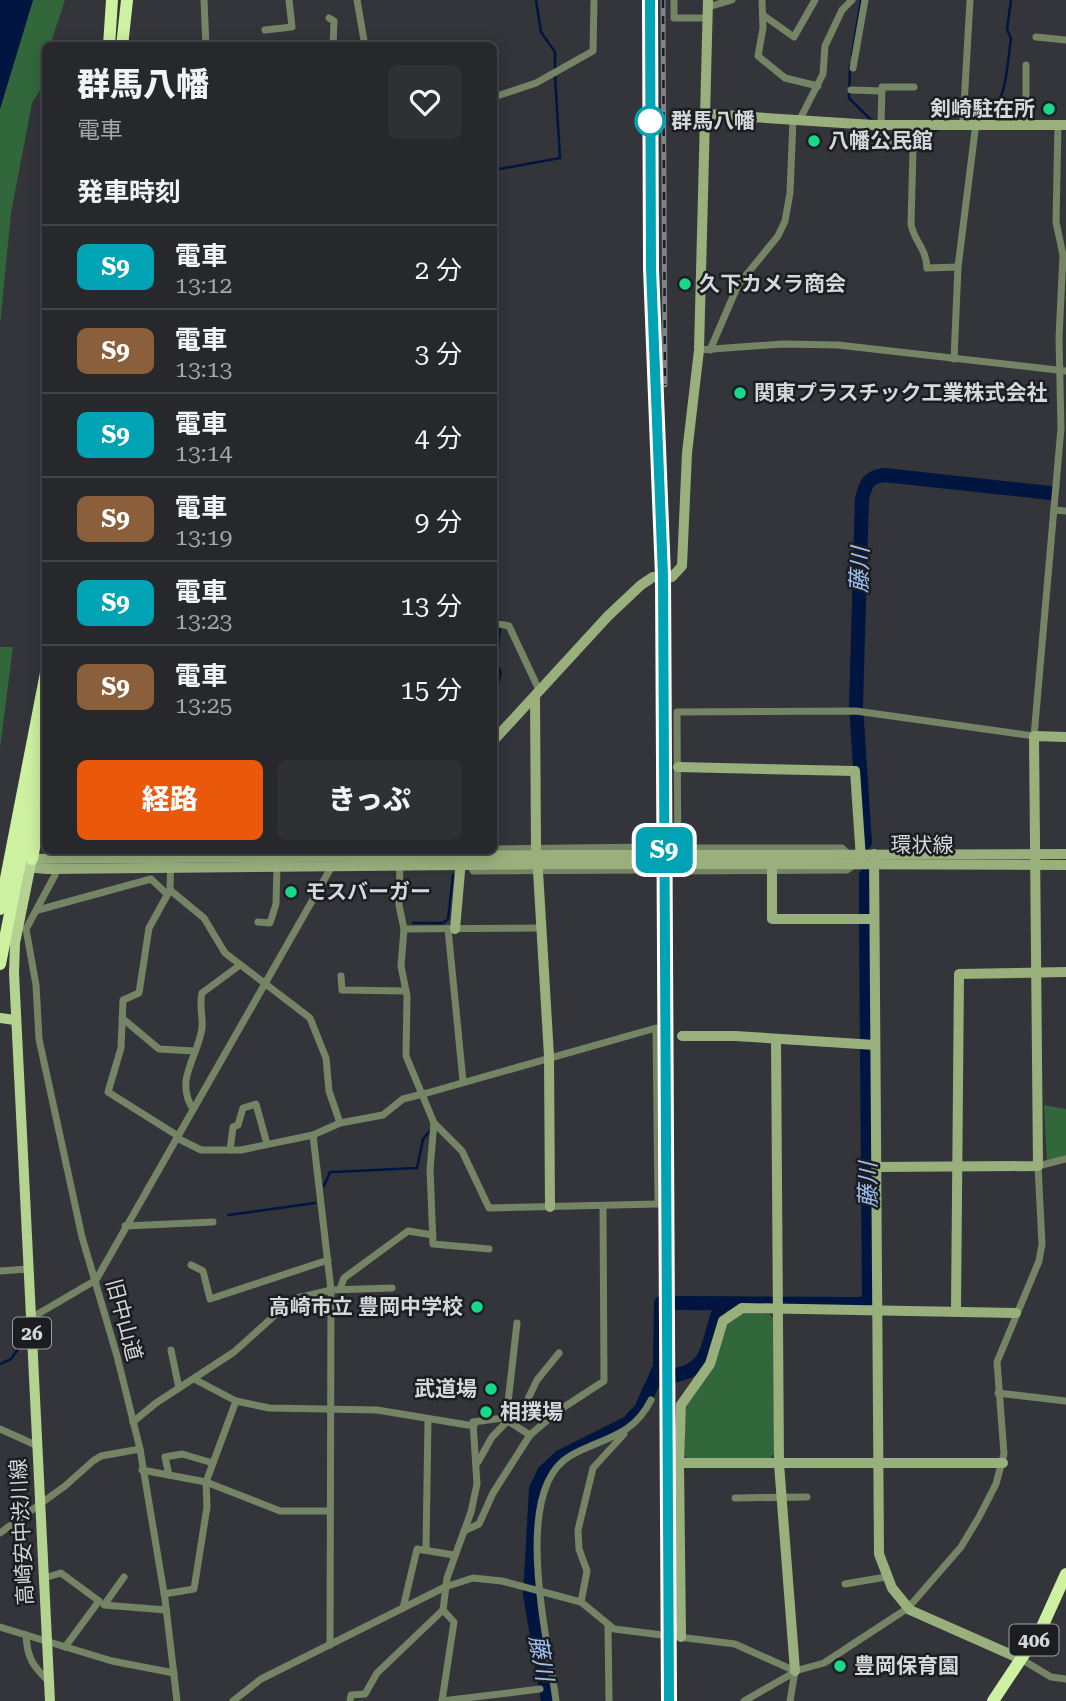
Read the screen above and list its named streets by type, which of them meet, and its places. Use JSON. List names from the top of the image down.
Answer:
{
  "streets": {
    "highway": ["406"],
    "main road": ["26", "高崎安中渋川線"],
    "street": ["環状線", "旧中山道"]
  },
  "water": ["藤川"],
  "places": [
    "剣崎駐在所",
    "群馬八幡",
    "八幡公民館",
    "久下カメラ商会",
    "関東プラスチック工業株式会社",
    "モスバーガー",
    "高崎市立 豊岡中学校",
    "武道場",
    "相撲場",
    "豊岡保育園"
  ],
  "page": {
    "on_map": "S9",
    "heading": [
      ["群馬八幡", "電車"],
      "発車時刻"
    ],
    "list": [
      {
        "mark": "S9",
        "name": "電車",
        "note": "13:12",
        "value": "2 分"
      },
      {
        "mark": "S9",
        "name": "電車",
        "note": "13:13",
        "value": "3 分"
      },
      {
        "mark": "S9",
        "name": "電車",
        "note": "13:14",
        "value": "4 分"
      },
      {
        "mark": "S9",
        "name": "電車",
        "note": "13:19",
        "value": "9 分"
      },
      {
        "mark": "S9",
        "name": "電車",
        "note": "13:23",
        "value": "13 分"
      },
      {
        "mark": "S9",
        "name": "電車",
        "note": "13:25",
        "value": "15 分"
      }
    ],
    "buttons": ["経路", "きっぷ"]
  }
}
